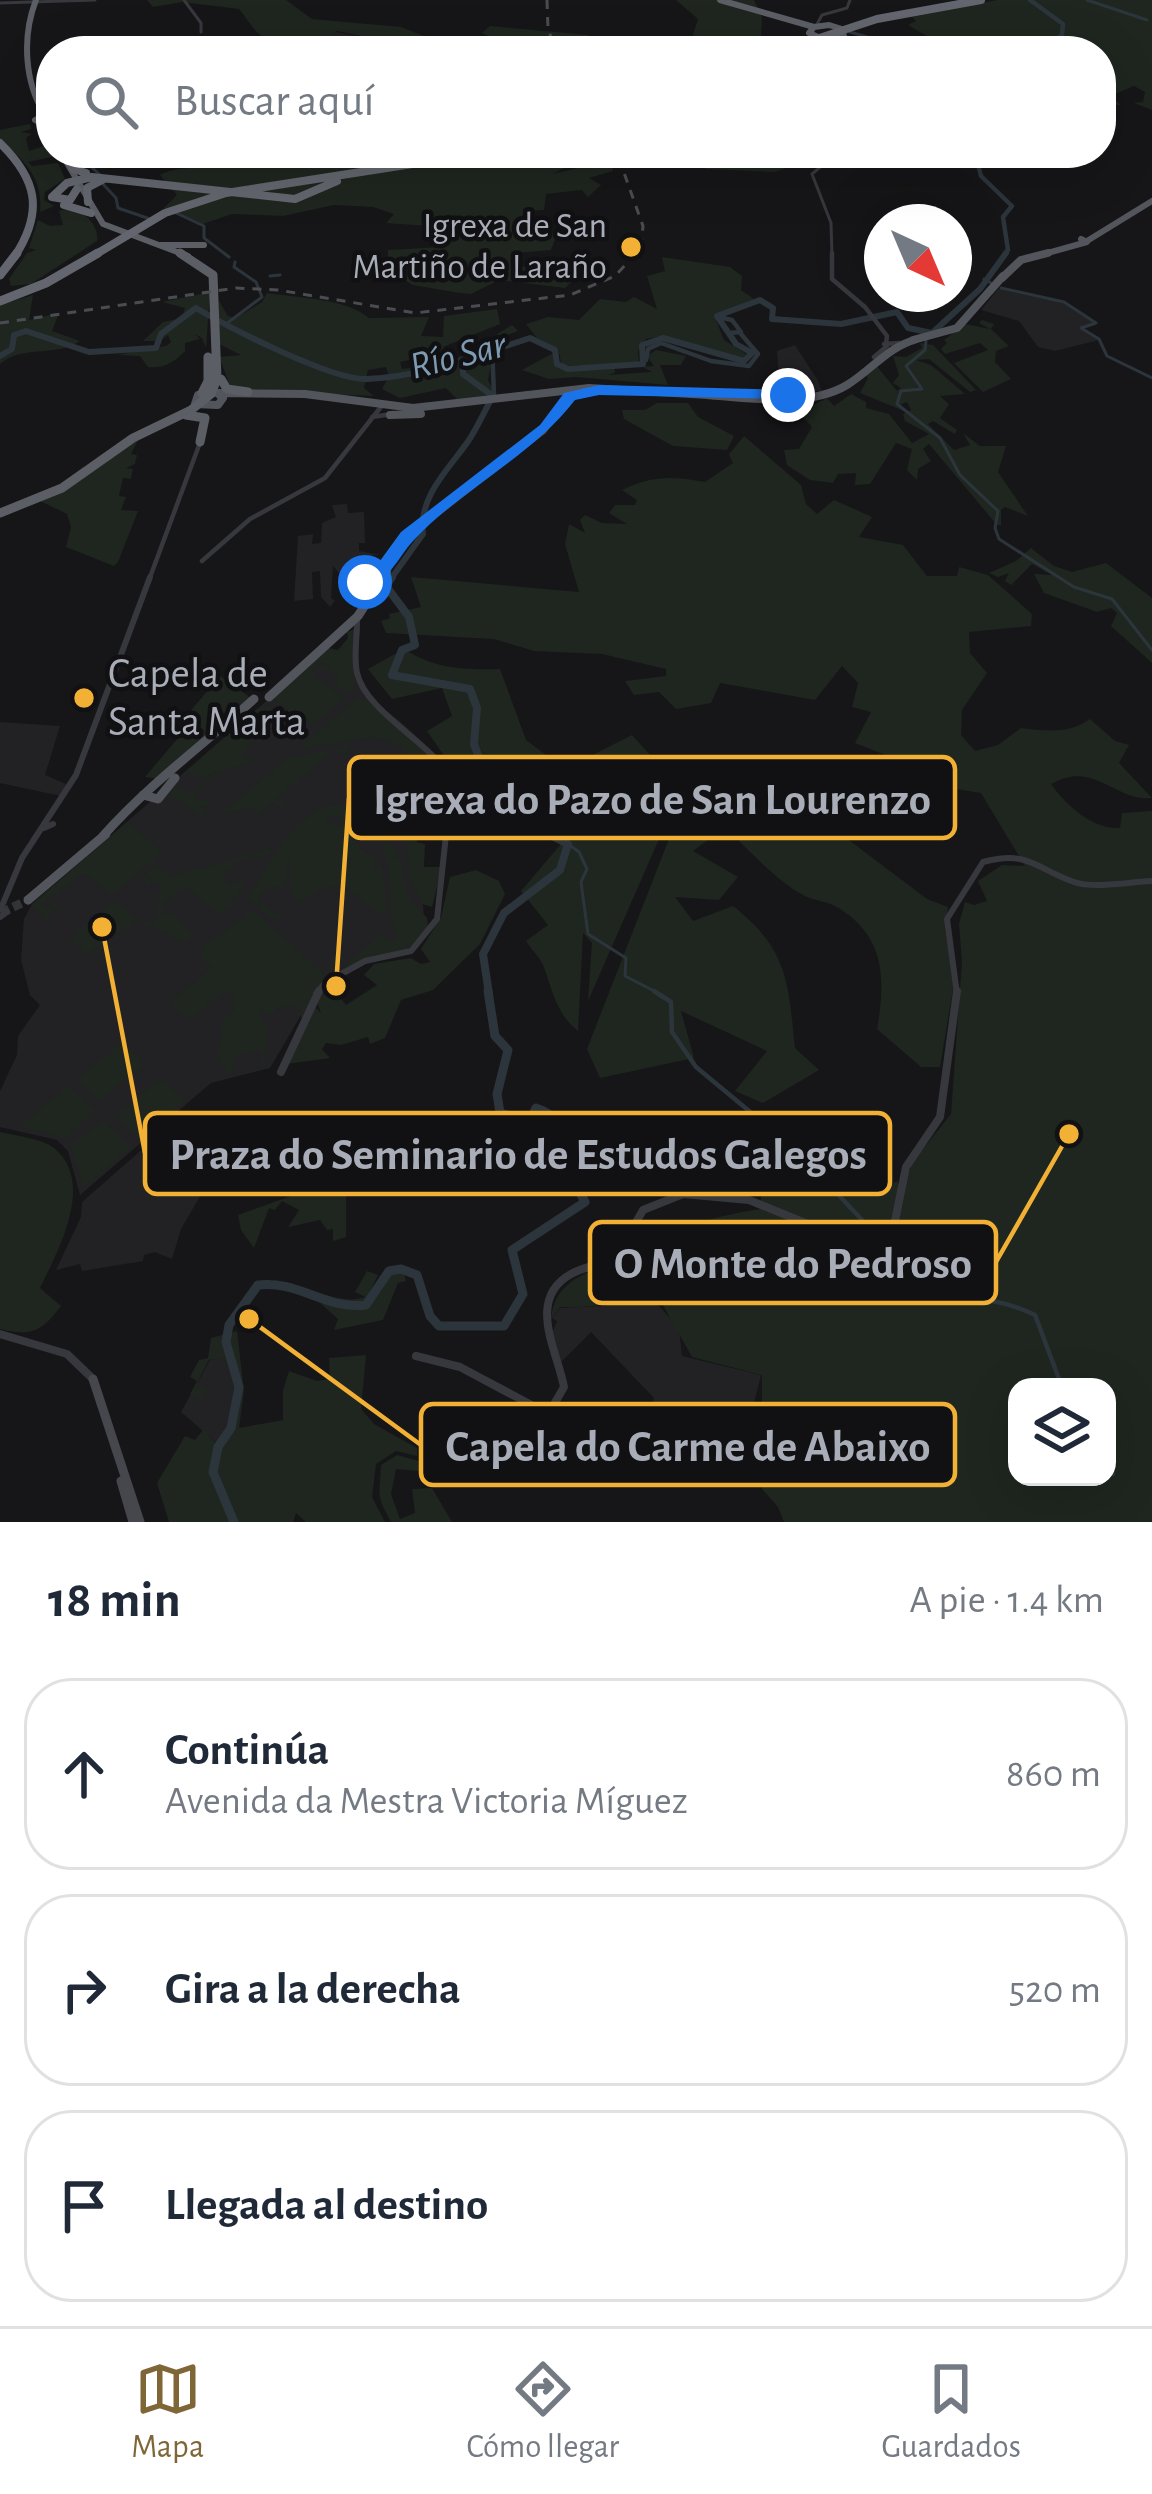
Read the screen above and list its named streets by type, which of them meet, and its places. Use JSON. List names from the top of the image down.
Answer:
{
  "water": ["Río Sar"],
  "places": [
    "Igrexa de San Martiño de Laraño",
    "Capela de Santa Marta",
    "Praza do Seminario de Estudos Galegos",
    "Igrexa do Pazo de San Lourenzo",
    "O Monte do Pedroso",
    "Capela do Carme de Abaixo"
  ],
  "north": "bottom right",
  "page": {
    "search": "Buscar aquí",
    "heading": ["18 min", "A pie · 1.4 km"],
    "list": [
      ["Continúa", "Avenida da Mestra Victoria Míguez", "860 m"],
      ["Gira a la derecha", "520 m"],
      "Llegada al destino"
    ],
    "nav": ["Mapa", "Cómo llegar", "Guardados"]
  }
}
